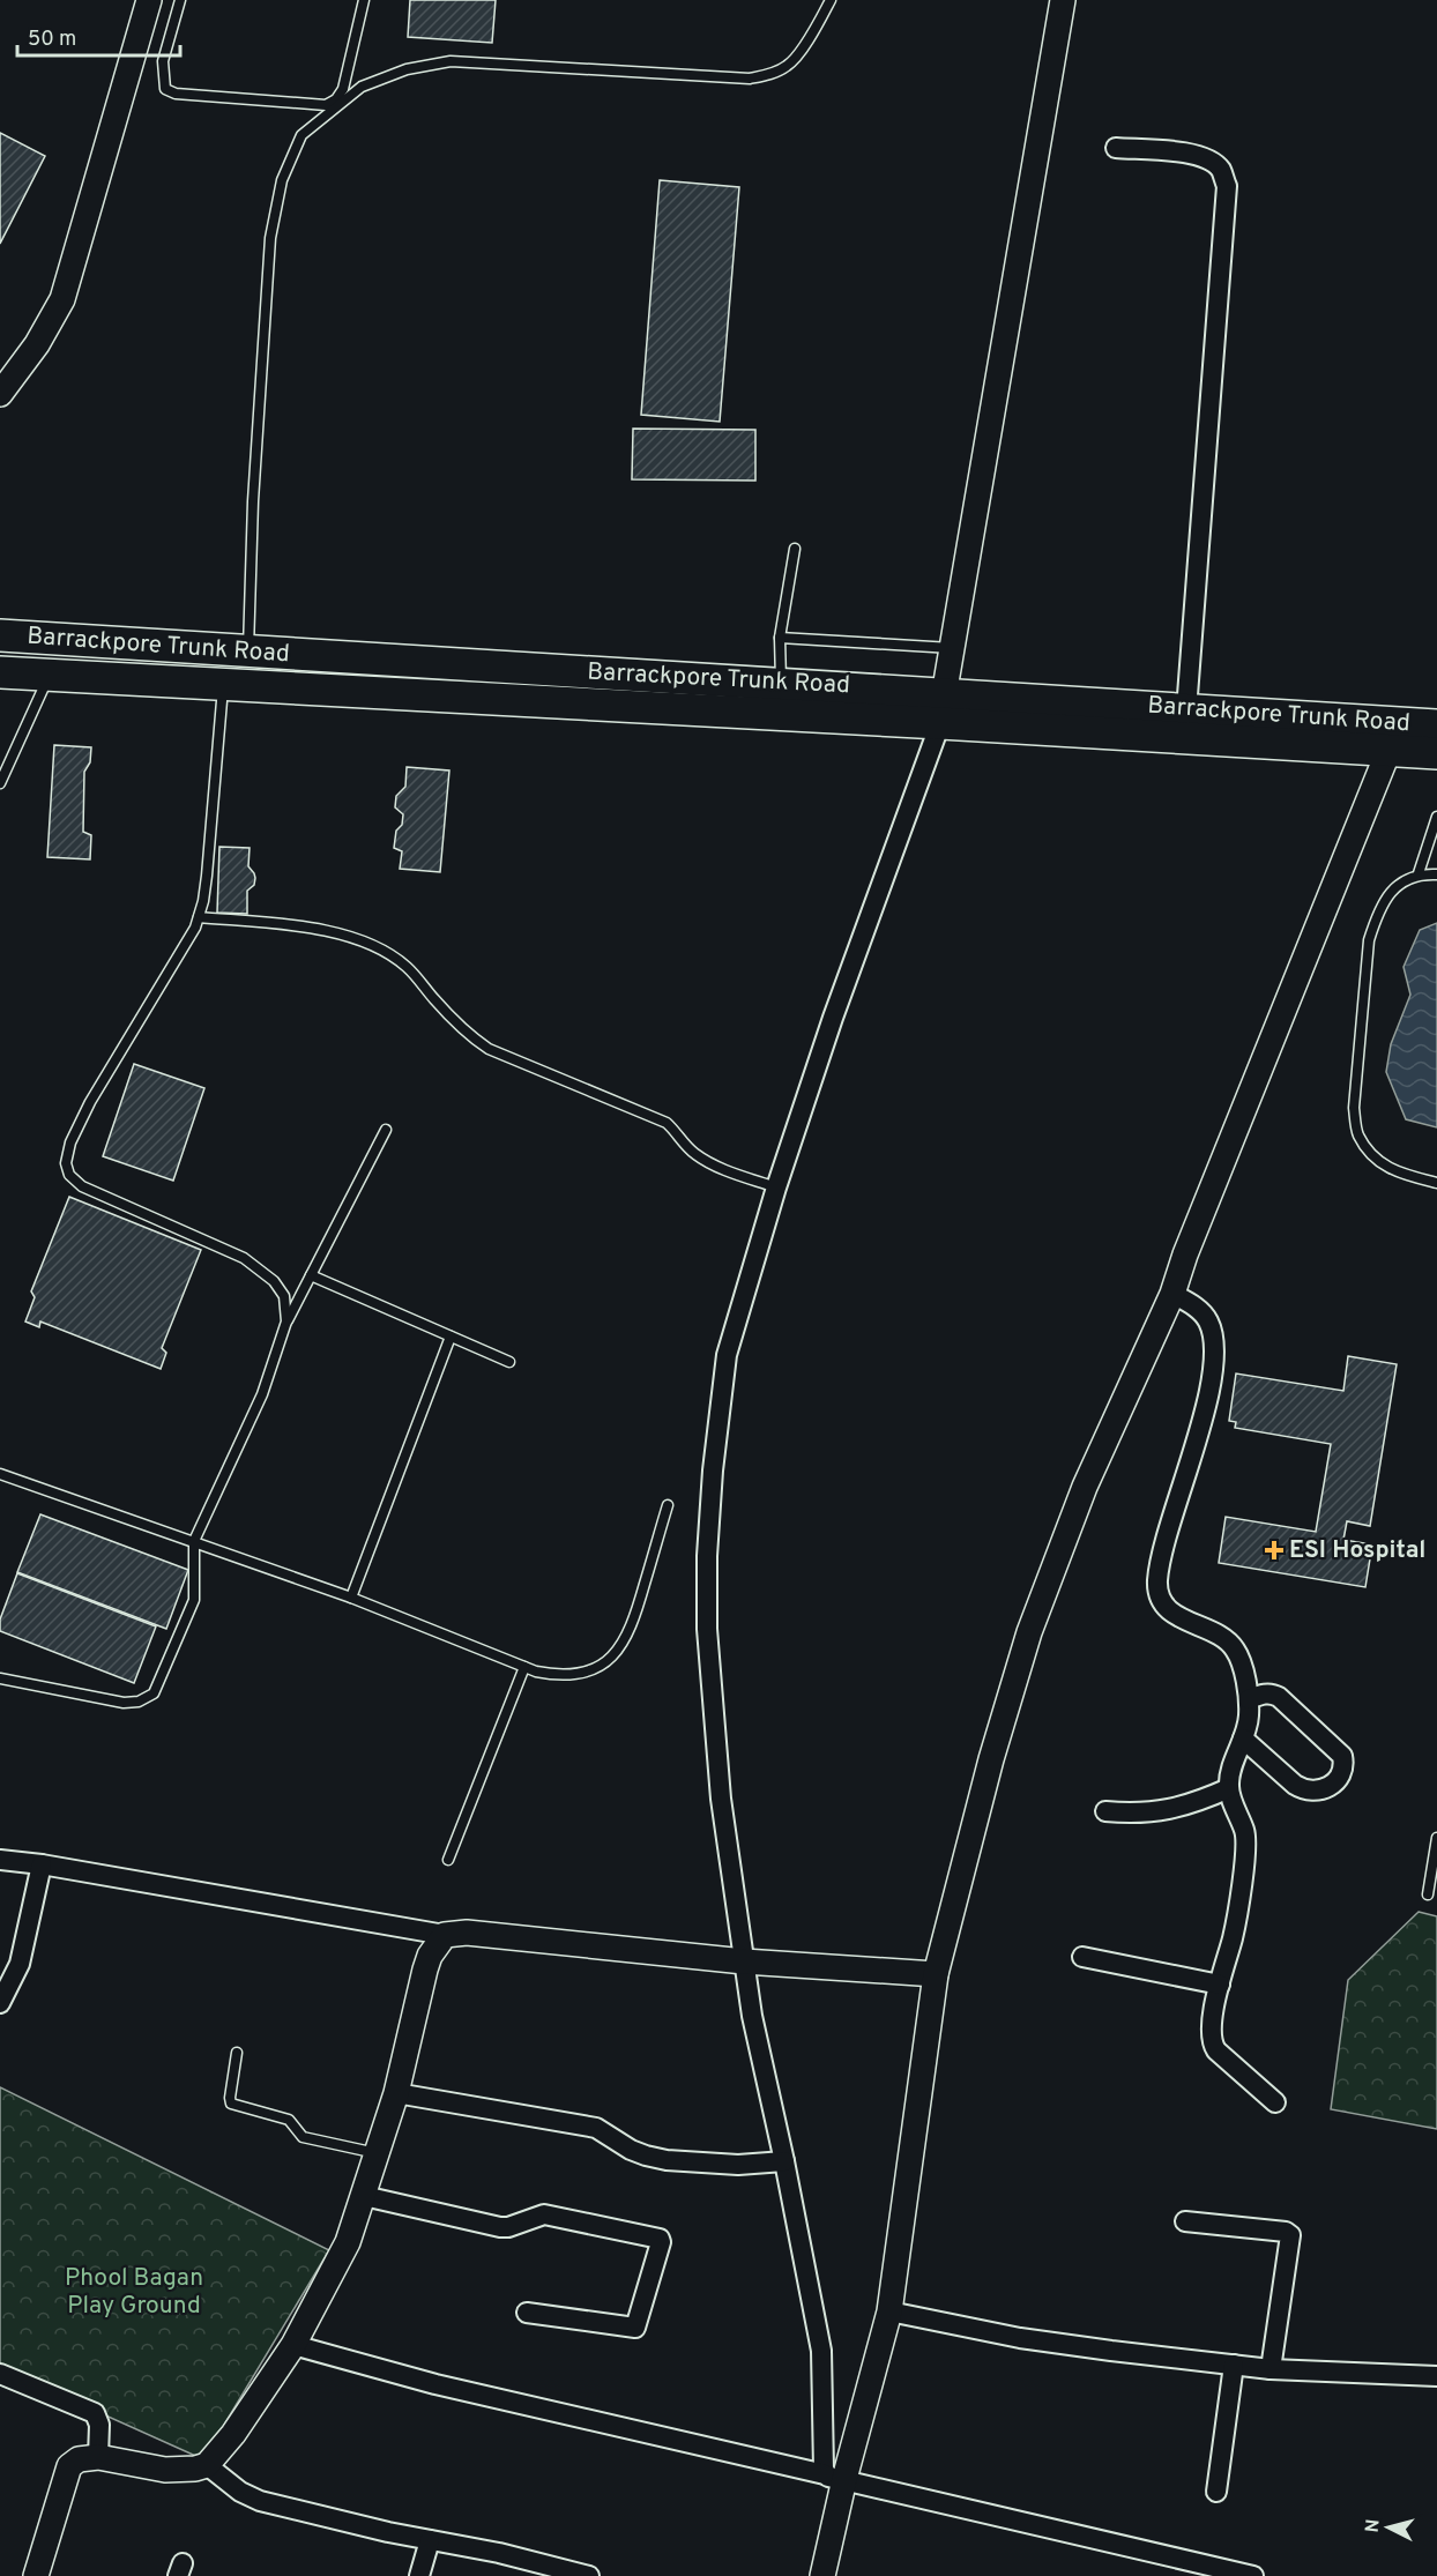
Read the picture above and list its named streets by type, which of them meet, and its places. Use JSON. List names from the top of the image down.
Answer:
{
  "streets": {
    "main road": ["Barrackpore Trunk Road"]
  },
  "parks": ["Phool Bagan Play Ground"],
  "places": {
    "health": ["ESI Hospital"]
  },
  "scale_bar": "50 m",
  "north": "left"
}
